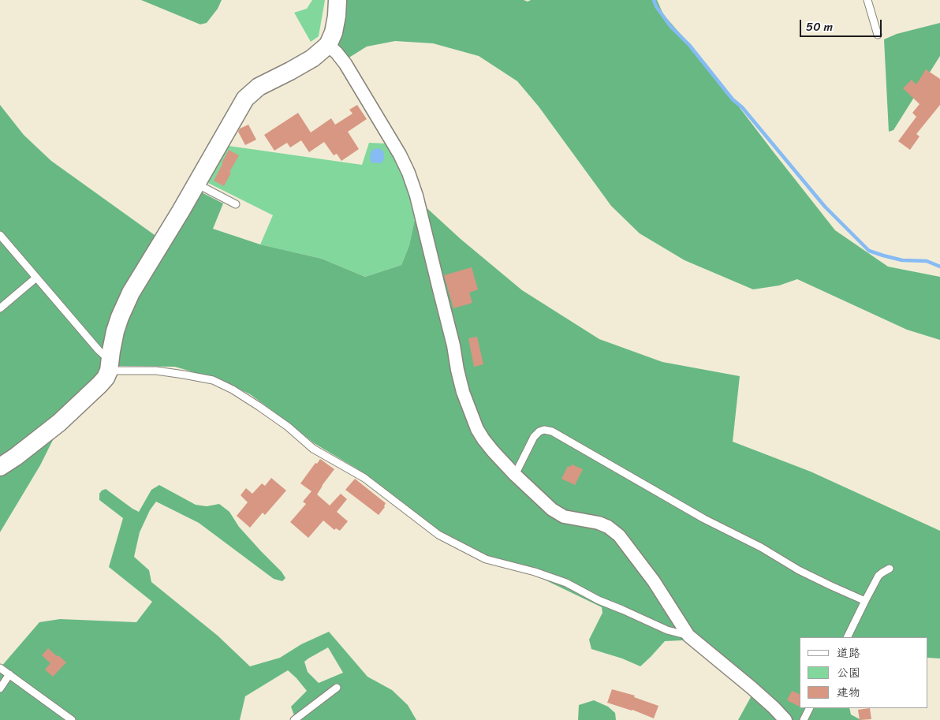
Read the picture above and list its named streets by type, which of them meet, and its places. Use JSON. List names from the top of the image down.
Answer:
{
  "legend": ["道路", "公園", "建物"],
  "scale_bar": "50 m"
}
